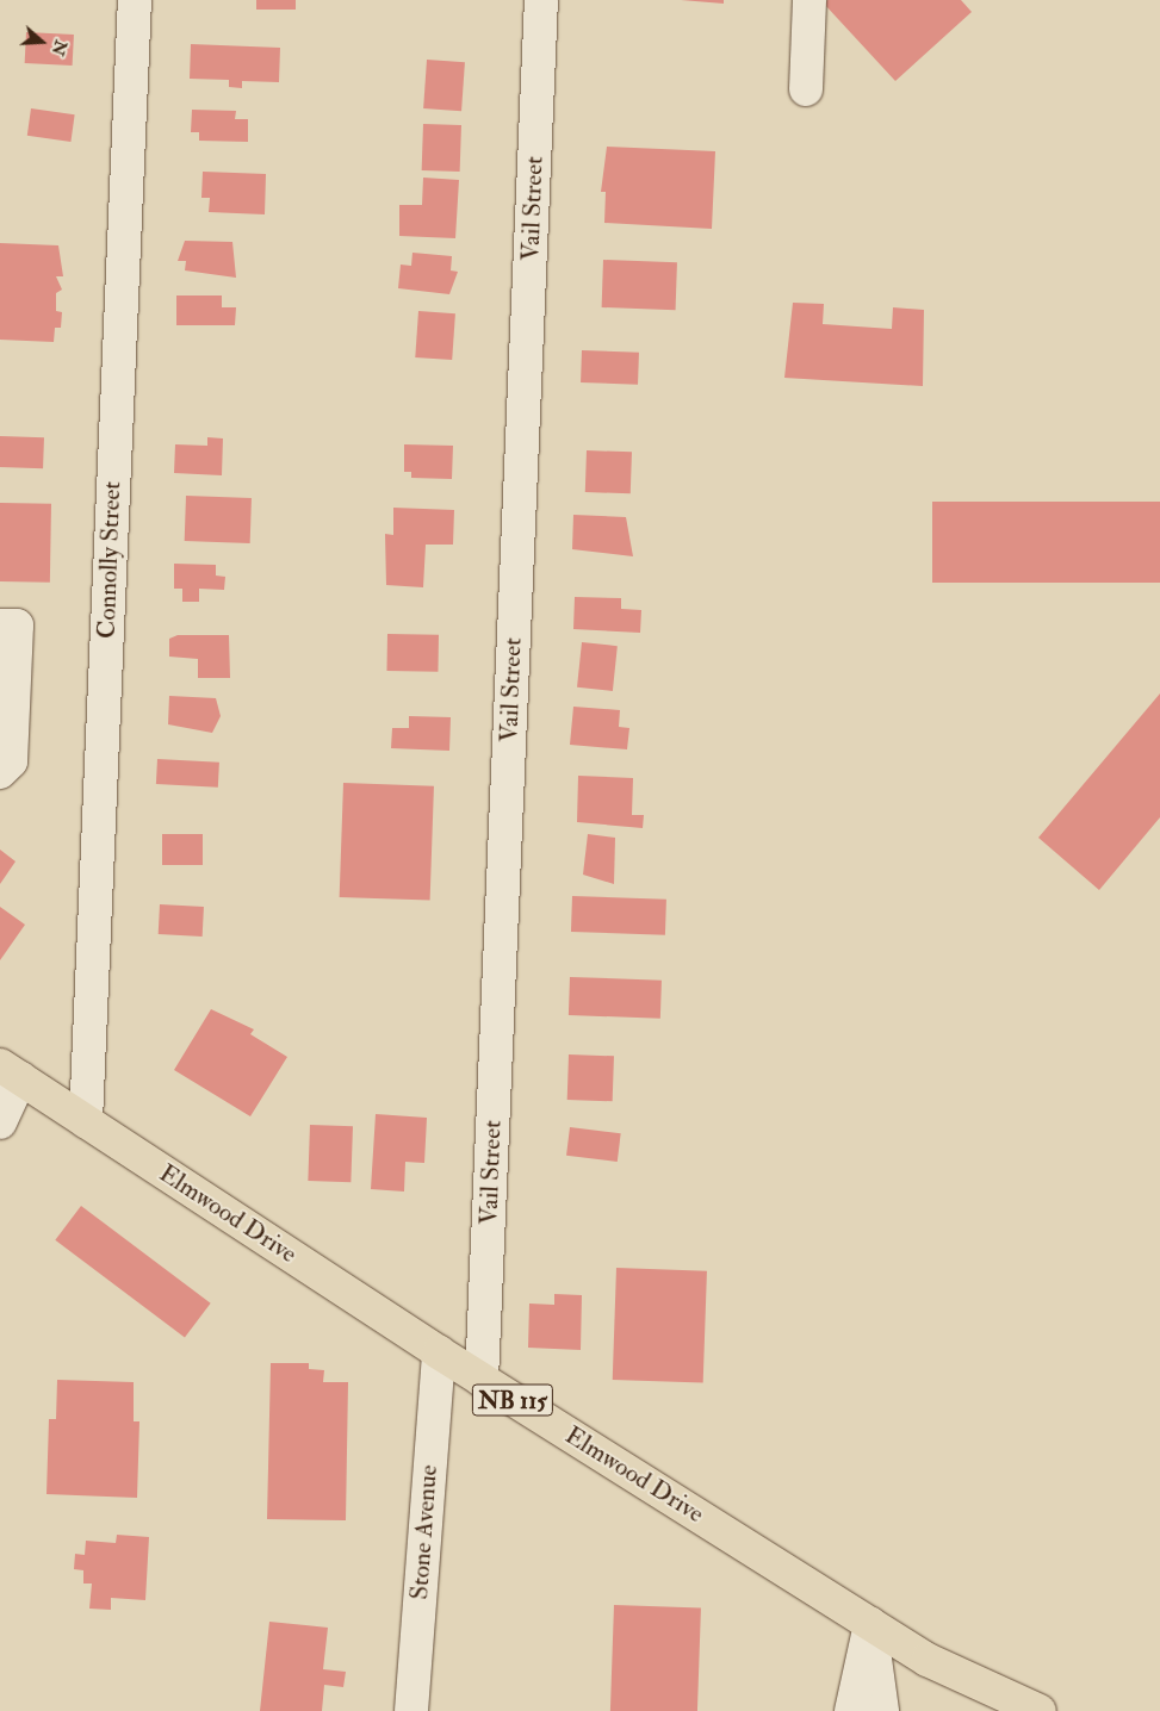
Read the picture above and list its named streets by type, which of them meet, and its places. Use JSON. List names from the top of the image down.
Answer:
{
  "streets": {
    "main road": ["Elmwood Drive", "NB 115"],
    "street": ["Vail Street", "Connolly Street", "Stone Avenue"]
  },
  "crossings": [
    ["Vail Street", "Elmwood Drive"],
    ["Connolly Street", "Elmwood Drive"],
    ["Elmwood Drive", "Stone Avenue"]
  ],
  "north": "right"
}
